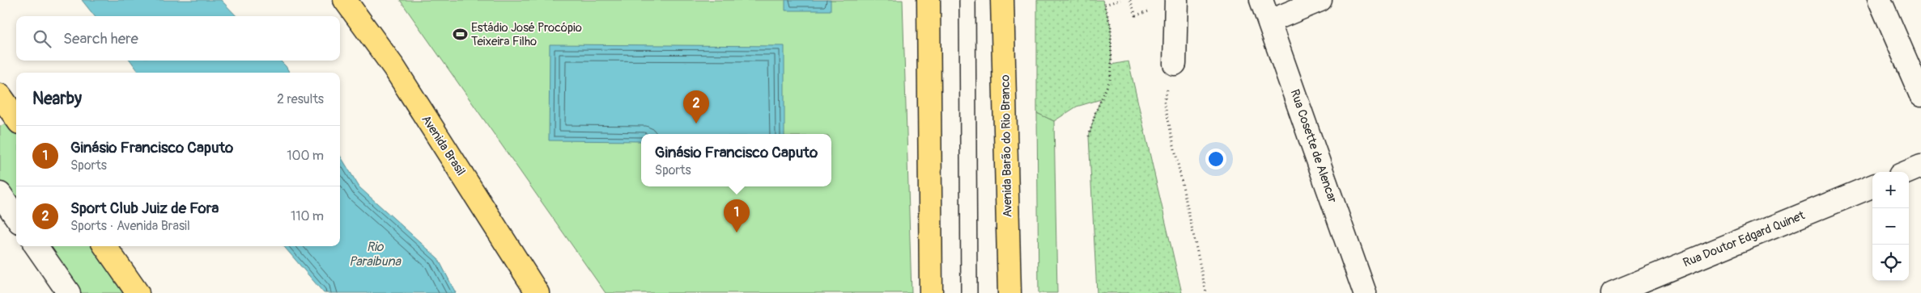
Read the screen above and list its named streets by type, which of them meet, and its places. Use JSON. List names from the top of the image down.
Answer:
{
  "streets": {
    "main road": ["Avenida Brasil", "Avenida Barão do Rio Branco"],
    "street": ["Rua Cosette de Alencar", "Rua Doutor Edgard Quinet"]
  },
  "water": ["Rio Paraibuna"],
  "places": {
    "sports": ["Estádio José Procópio Teixeira Filho"]
  },
  "page": {
    "search": "Search here",
    "heading": ["Nearby", "2 results"],
    "pins": ["2", "1"],
    "list": [
      {
        "mark": "1",
        "name": "Ginásio Francisco Caputo",
        "note": "Sports",
        "value": "100 m"
      },
      {
        "mark": "2",
        "name": "Sport Club Juiz de Fora",
        "note": "Sports · Avenida Brasil",
        "value": "110 m"
      }
    ],
    "popup": ["Ginásio Francisco Caputo", "Sports"],
    "map_buttons": ["+", "−"]
  }
}
